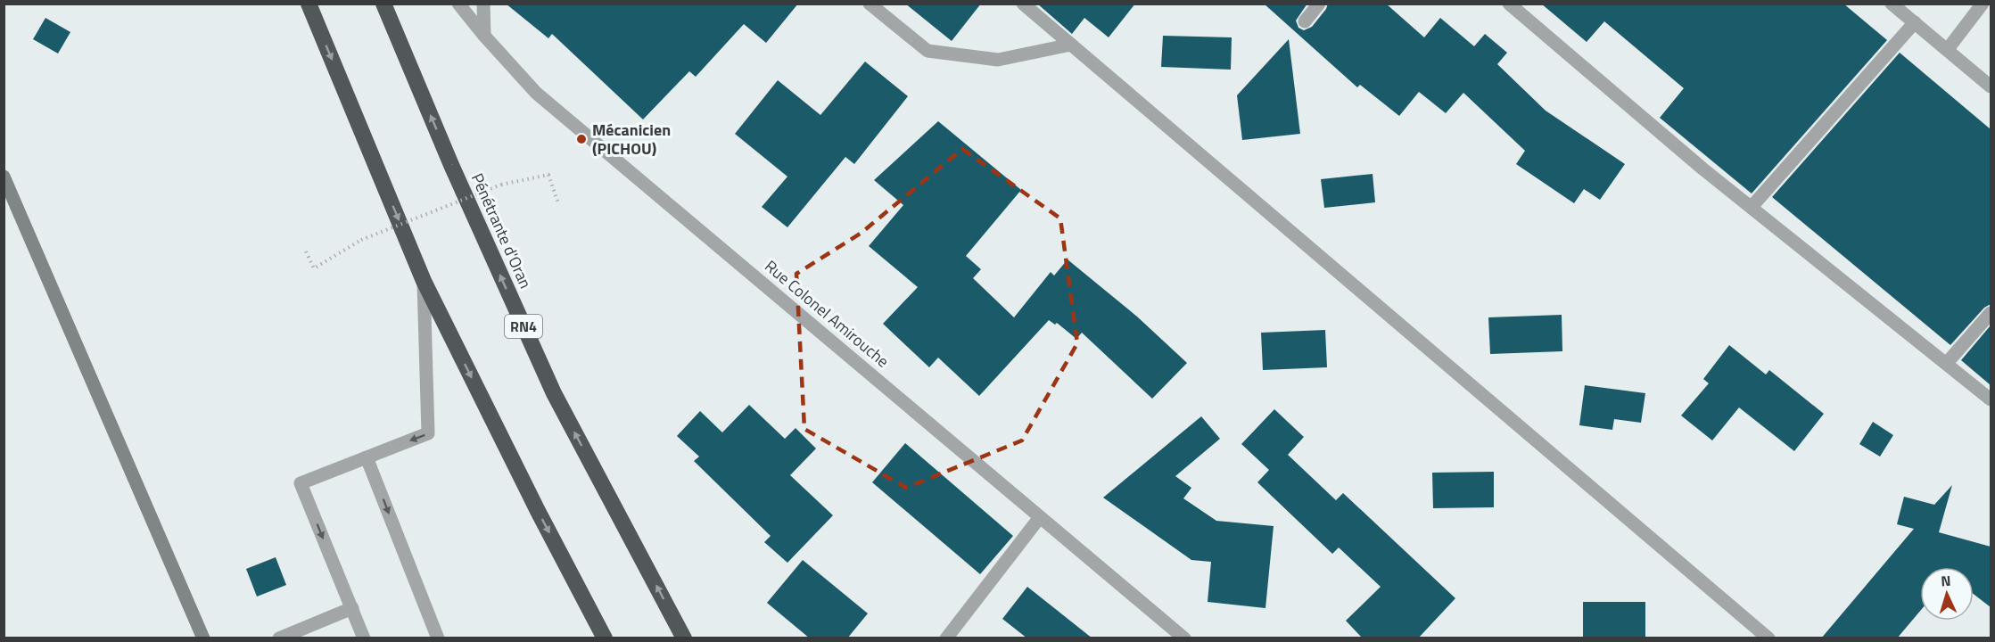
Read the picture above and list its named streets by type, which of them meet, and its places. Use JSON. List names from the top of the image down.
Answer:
{
  "streets": {
    "highway": ["Pénétrante d'Oran", "RN4"],
    "street": ["Rue Colonel Amirouche"]
  },
  "places": ["Mécanicien (PICHOU)"],
  "north": "top"
}
